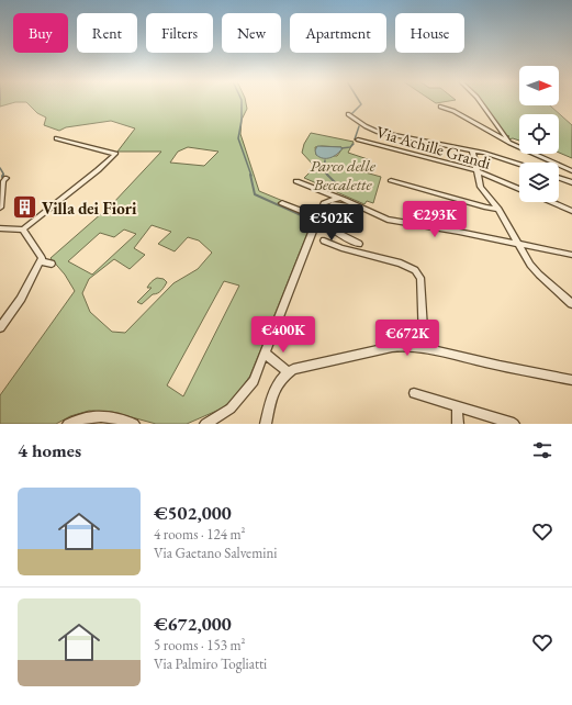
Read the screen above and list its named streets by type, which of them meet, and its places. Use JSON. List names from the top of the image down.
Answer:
{
  "streets": {
    "street": ["Via Achille Grandi"]
  },
  "parks": ["Parco delle Beccalette"],
  "places": {
    "building": ["Villa dei Fiori"]
  },
  "north": "right",
  "page": {
    "chip": [
      "Buy",
      "Rent",
      "Filters",
      "New",
      "Apartment",
      "House"
    ],
    "price": [
      "€293K",
      "€502K",
      "€400K",
      "€672K"
    ],
    "heading": "4 homes",
    "list": [
      {
        "name": "€502,000",
        "note": "4 rooms · 124 m² · Via Gaetano Salvemini"
      },
      {
        "name": "€672,000",
        "note": "5 rooms · 153 m² · Via Palmiro Togliatti"
      }
    ]
  }
}
